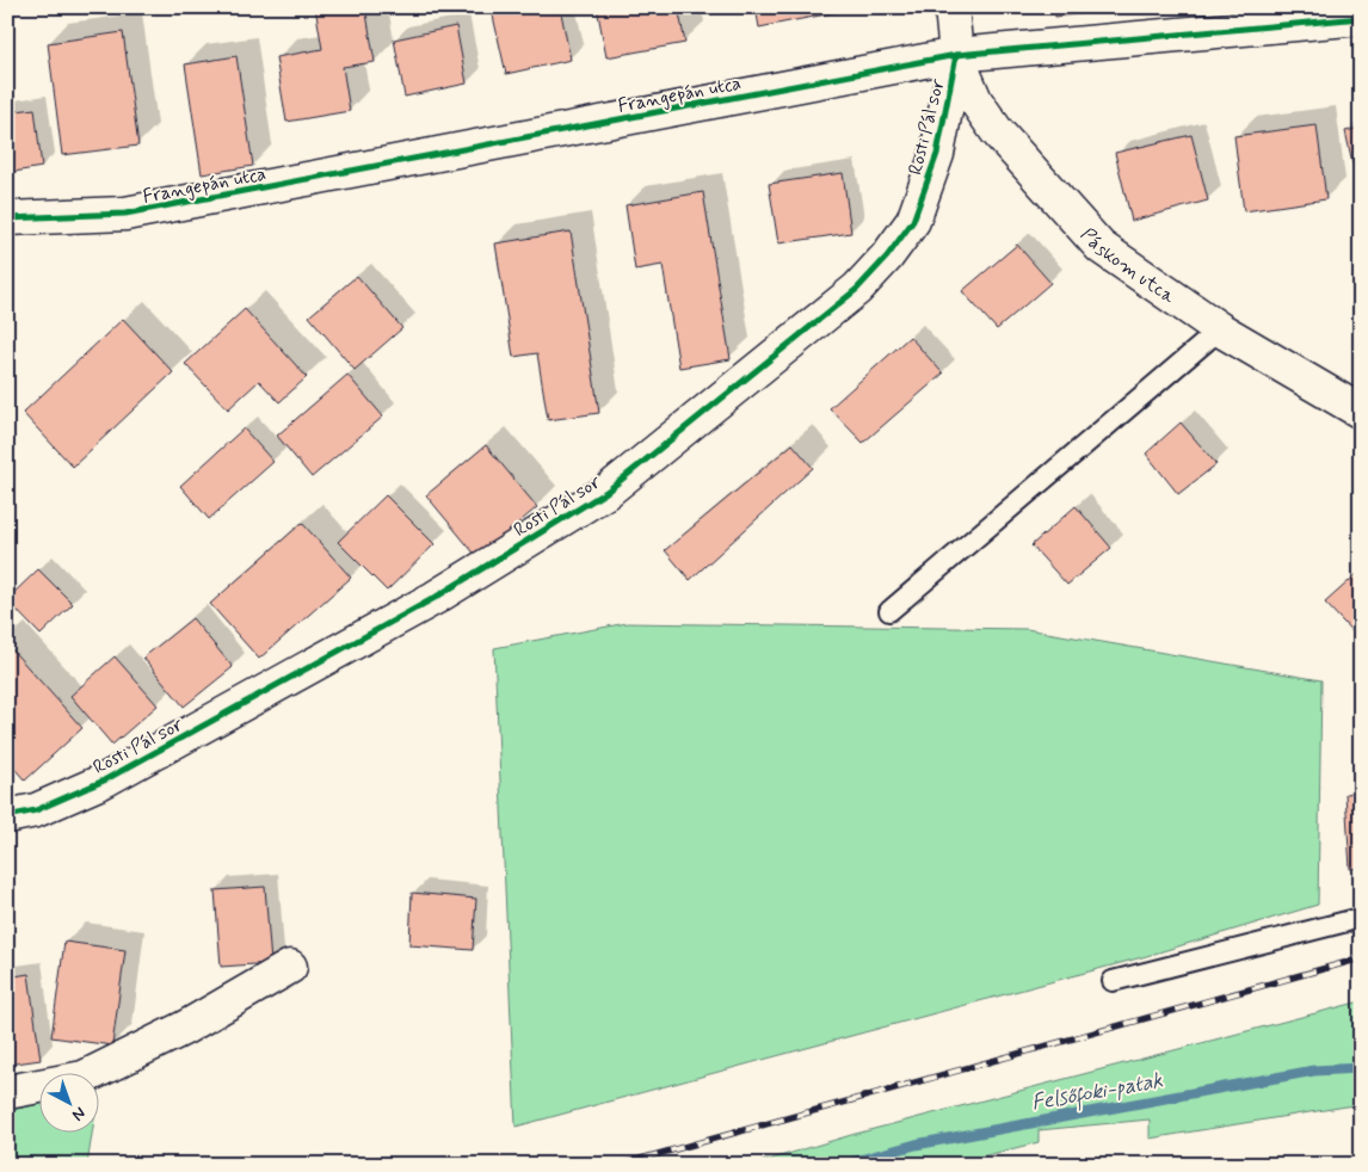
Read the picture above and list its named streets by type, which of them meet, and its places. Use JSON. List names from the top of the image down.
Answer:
{
  "streets": {
    "street": ["Frangepán utca", "Rosti Pál sor", "Páskom utca"]
  },
  "crossings": [
    ["Frangepán utca", "Rosti Pál sor"],
    ["Frangepán utca", "Páskom utca"],
    ["Rosti Pál sor", "Páskom utca"]
  ],
  "water": ["Felsőfoki-patak"],
  "north": "bottom right"
}
